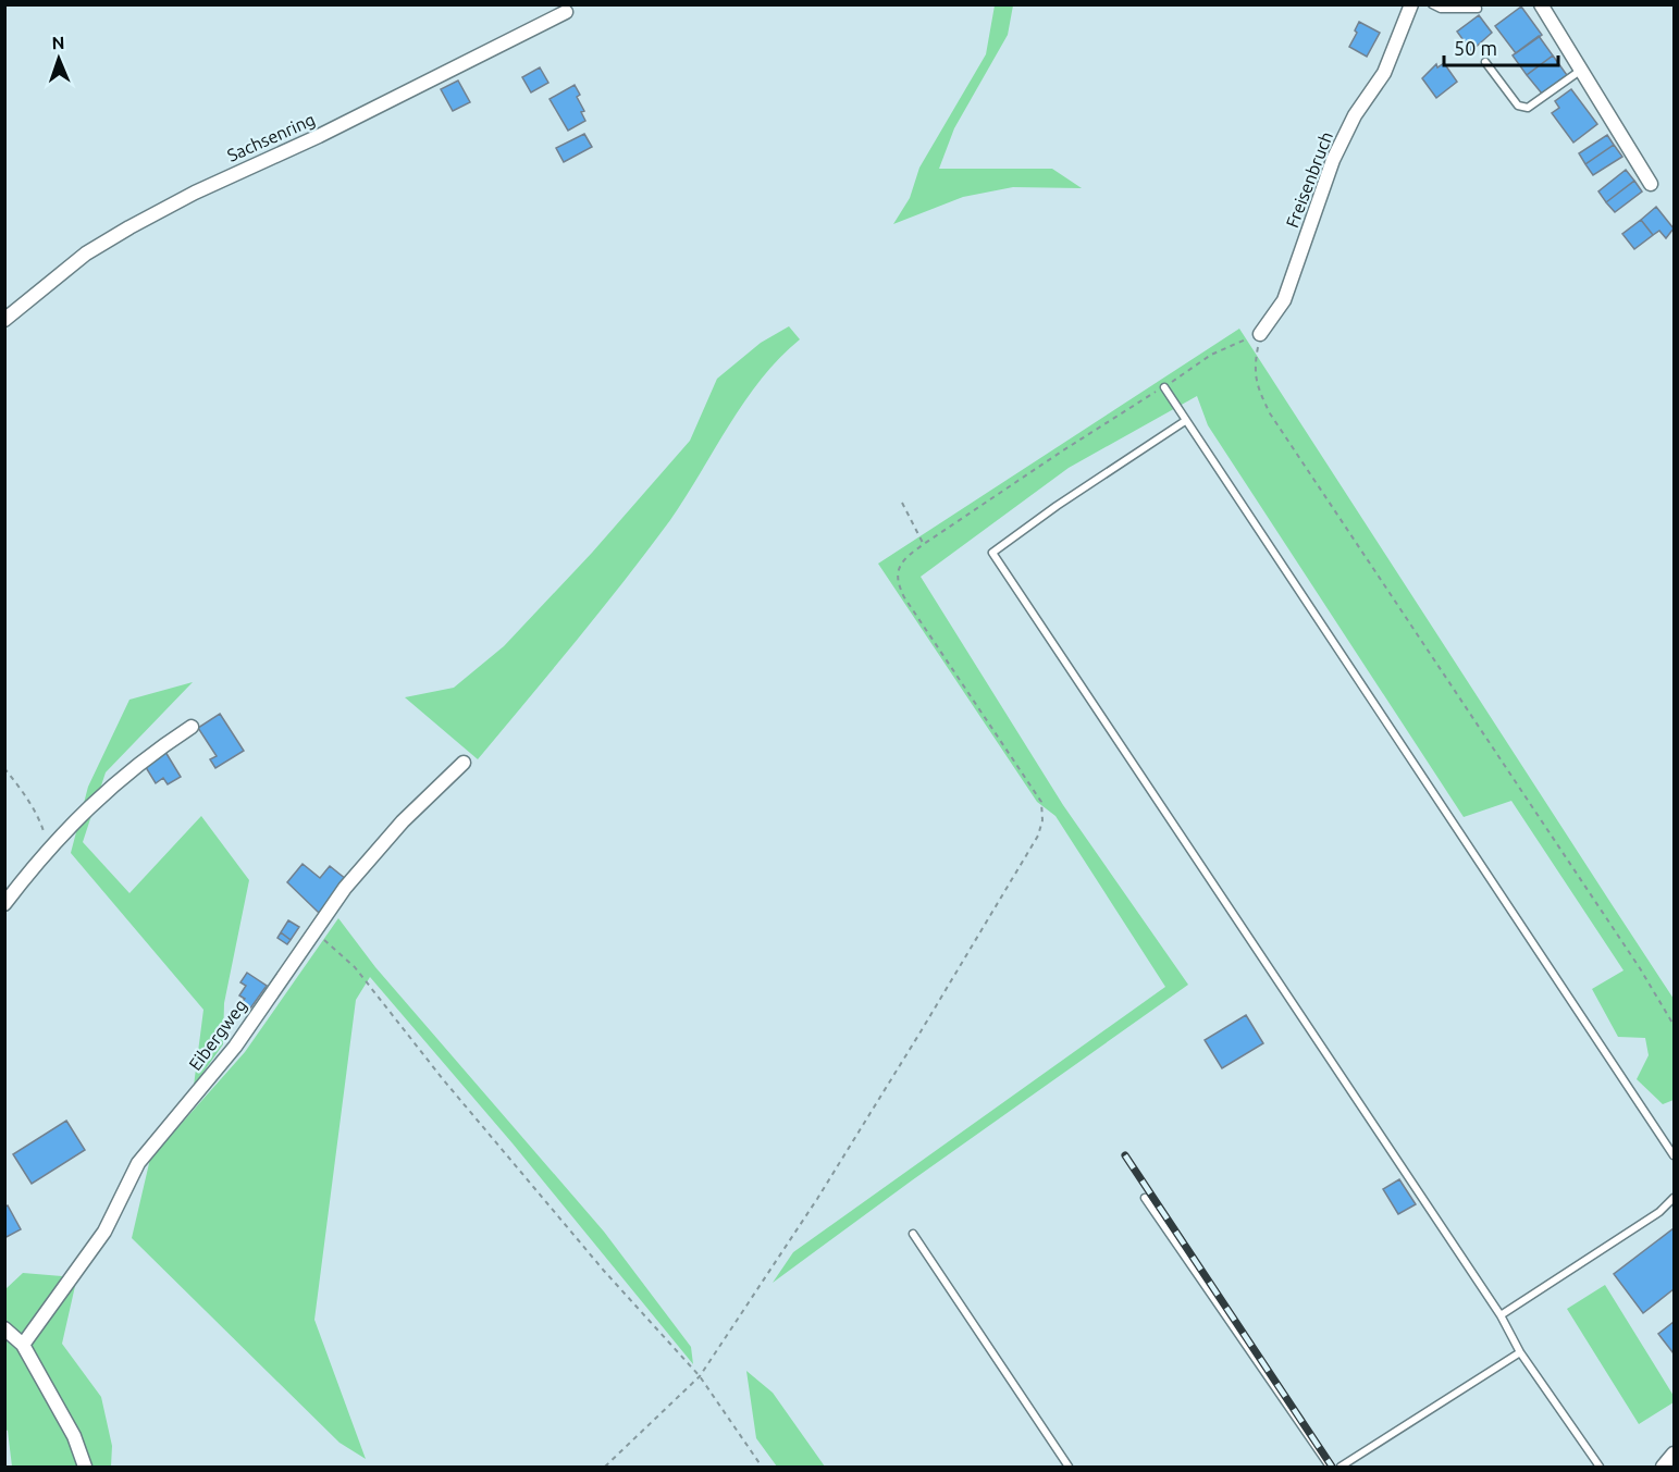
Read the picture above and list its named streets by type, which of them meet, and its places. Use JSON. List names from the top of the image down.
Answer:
{
  "streets": {
    "street": ["Sachsenring", "Freisenbruch", "Eibergweg"]
  },
  "scale_bar": "50 m",
  "north": "top"
}
